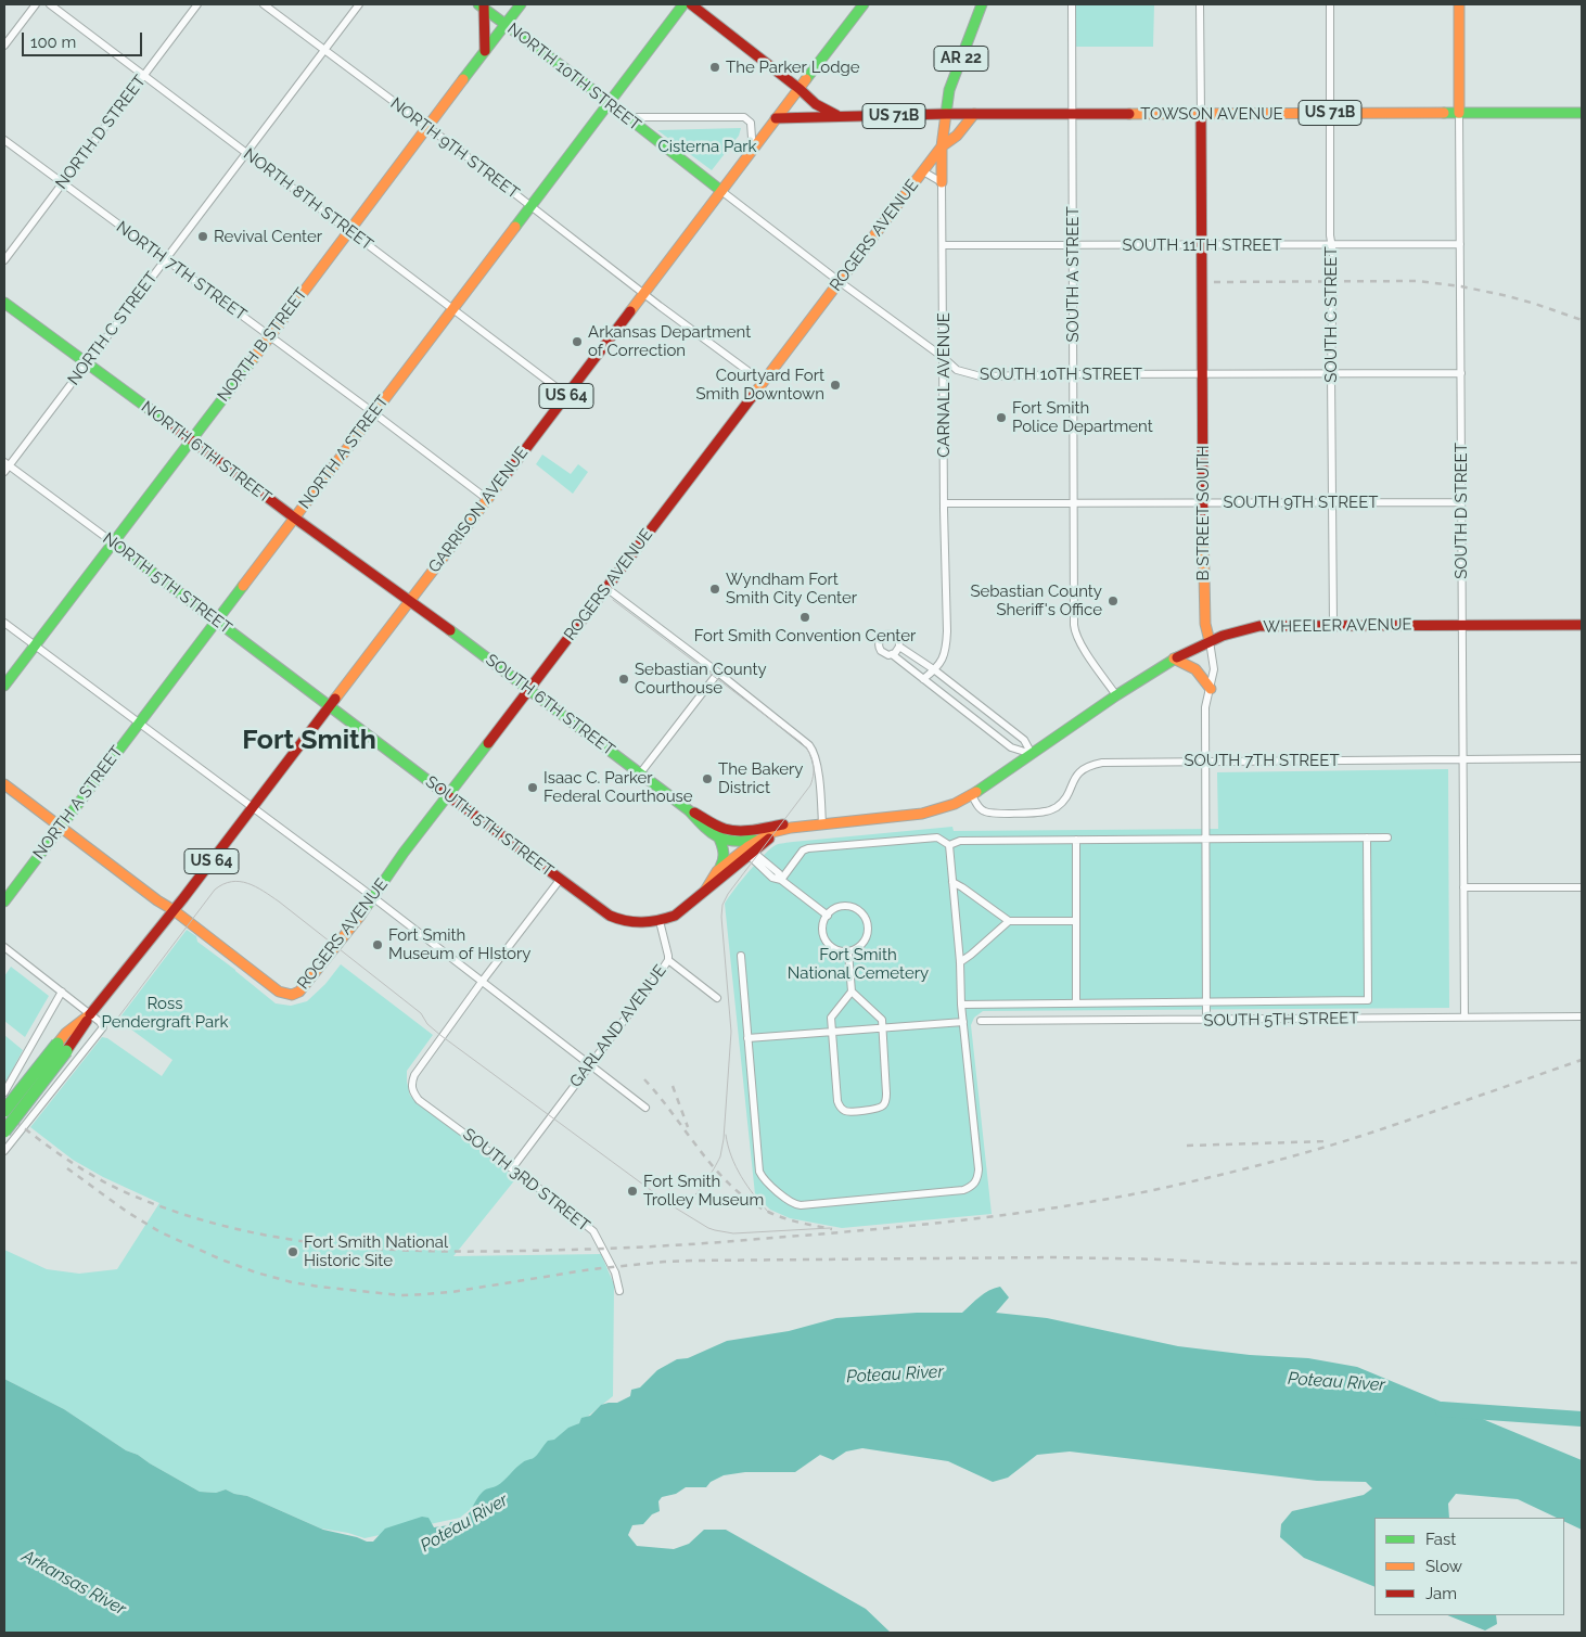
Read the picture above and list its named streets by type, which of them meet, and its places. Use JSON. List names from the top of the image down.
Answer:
{
  "streets": {
    "main road": [
      "AR 22",
      "NORTH 10TH STREET",
      "US 71B",
      "TOWSON AVENUE",
      "ROGERS AVENUE",
      "NORTH B STREET",
      "US 64",
      "NORTH 6TH STREET",
      "NORTH A STREET",
      "GARRISON AVENUE",
      "SOUTH D STREET",
      "B STREET SOUTH",
      "NORTH 5TH STREET",
      "WHEELER AVENUE",
      "SOUTH 6TH STREET",
      "SOUTH 5TH STREET"
    ],
    "street": [
      "NORTH D STREET",
      "NORTH 9TH STREET",
      "NORTH 8TH STREET",
      "SOUTH 11TH STREET",
      "NORTH 7TH STREET",
      "SOUTH A STREET",
      "SOUTH C STREET",
      "NORTH C STREET",
      "SOUTH 10TH STREET",
      "CARNALL AVENUE",
      "SOUTH 9TH STREET",
      "SOUTH 7TH STREET",
      "GARLAND AVENUE",
      "SOUTH 3RD STREET"
    ]
  },
  "crossings": [
    ["AR 22", "TOWSON AVENUE"],
    ["NORTH 10TH STREET", "NORTH B STREET"],
    ["NORTH 10TH STREET", "SOUTH 10TH STREET"],
    ["NORTH 10TH STREET", "NORTH A STREET"],
    ["NORTH 10TH STREET", "GARRISON AVENUE"],
    ["TOWSON AVENUE", "SOUTH A STREET"],
    ["TOWSON AVENUE", "SOUTH C STREET"],
    ["TOWSON AVENUE", "GARRISON AVENUE"],
    ["TOWSON AVENUE", "SOUTH D STREET"],
    ["TOWSON AVENUE", "B STREET SOUTH"],
    ["NORTH D STREET", "NORTH 8TH STREET"],
    ["NORTH D STREET", "NORTH 7TH STREET"],
    ["NORTH 9TH STREET", "NORTH C STREET"],
    ["NORTH 9TH STREET", "NORTH B STREET"],
    ["NORTH 9TH STREET", "NORTH A STREET"],
    ["NORTH 9TH STREET", "GARRISON AVENUE"],
    ["NORTH 8TH STREET", "NORTH C STREET"],
    ["NORTH 8TH STREET", "NORTH B STREET"],
    ["NORTH 8TH STREET", "NORTH A STREET"],
    ["NORTH 8TH STREET", "GARRISON AVENUE"],
    ["ROGERS AVENUE", "SOUTH 10TH STREET"],
    ["ROGERS AVENUE", "GARRISON AVENUE"],
    ["ROGERS AVENUE", "SOUTH 6TH STREET"],
    ["ROGERS AVENUE", "SOUTH 5TH STREET"],
    ["SOUTH 11TH STREET", "SOUTH A STREET"],
    ["SOUTH 11TH STREET", "SOUTH C STREET"],
    ["SOUTH 11TH STREET", "CARNALL AVENUE"],
    ["SOUTH 11TH STREET", "SOUTH D STREET"],
    ["SOUTH 11TH STREET", "B STREET SOUTH"],
    ["NORTH 7TH STREET", "NORTH C STREET"],
    ["NORTH 7TH STREET", "NORTH B STREET"],
    ["NORTH 7TH STREET", "NORTH A STREET"],
    ["NORTH 7TH STREET", "GARRISON AVENUE"],
    ["SOUTH A STREET", "SOUTH 10TH STREET"],
    ["SOUTH A STREET", "SOUTH 9TH STREET"],
    ["SOUTH A STREET", "WHEELER AVENUE"],
    ["SOUTH C STREET", "SOUTH 10TH STREET"],
    ["SOUTH C STREET", "SOUTH 9TH STREET"],
    ["SOUTH C STREET", "WHEELER AVENUE"],
    ["NORTH C STREET", "NORTH 6TH STREET"],
    ["NORTH C STREET", "NORTH 5TH STREET"],
    ["NORTH B STREET", "NORTH 6TH STREET"],
    ["NORTH B STREET", "NORTH 5TH STREET"],
    ["SOUTH 10TH STREET", "CARNALL AVENUE"],
    ["SOUTH 10TH STREET", "GARRISON AVENUE"],
    ["SOUTH 10TH STREET", "SOUTH D STREET"],
    ["SOUTH 10TH STREET", "B STREET SOUTH"],
    ["CARNALL AVENUE", "SOUTH 9TH STREET"],
    ["US 64", "GARRISON AVENUE"],
    ["NORTH 6TH STREET", "NORTH A STREET"],
    ["NORTH 6TH STREET", "GARRISON AVENUE"],
    ["NORTH 6TH STREET", "SOUTH 6TH STREET"],
    ["NORTH A STREET", "NORTH 5TH STREET"],
    ["SOUTH 9TH STREET", "SOUTH D STREET"],
    ["SOUTH 9TH STREET", "B STREET SOUTH"],
    ["GARRISON AVENUE", "NORTH 5TH STREET"],
    ["GARRISON AVENUE", "SOUTH 6TH STREET"],
    ["GARRISON AVENUE", "SOUTH 5TH STREET"],
    ["SOUTH D STREET", "WHEELER AVENUE"],
    ["SOUTH D STREET", "SOUTH 7TH STREET"],
    ["SOUTH D STREET", "SOUTH 5TH STREET"],
    ["B STREET SOUTH", "WHEELER AVENUE"],
    ["B STREET SOUTH", "SOUTH 7TH STREET"],
    ["B STREET SOUTH", "SOUTH 5TH STREET"],
    ["NORTH 5TH STREET", "SOUTH 5TH STREET"],
    ["SOUTH 6TH STREET", "SOUTH 7TH STREET"],
    ["SOUTH 5TH STREET", "GARLAND AVENUE"],
    ["GARLAND AVENUE", "SOUTH 3RD STREET"]
  ],
  "districts": ["Fort Smith"],
  "water": ["Poteau River", "Arkansas River"],
  "parks": ["Cisterna Park", "Fort Smith National Cemetery", "Ross Pendergraft Park"],
  "places": [
    "The Parker Lodge",
    "Revival Center",
    "Arkansas Department of Correction",
    "Courtyard Fort Smith Downtown",
    "Fort Smith Police Department",
    "Wyndham Fort Smith City Center",
    "Sebastian County Sheriff's Office",
    "Fort Smith Convention Center",
    "Sebastian County Courthouse",
    "The Bakery District",
    "Isaac C. Parker Federal Courthouse",
    "Fort Smith Museum of HIstory",
    "Fort Smith Trolley Museum",
    "Fort Smith National Historic Site"
  ],
  "legend": ["Fast", "Slow", "Jam"],
  "scale_bar": "100 m"
}
